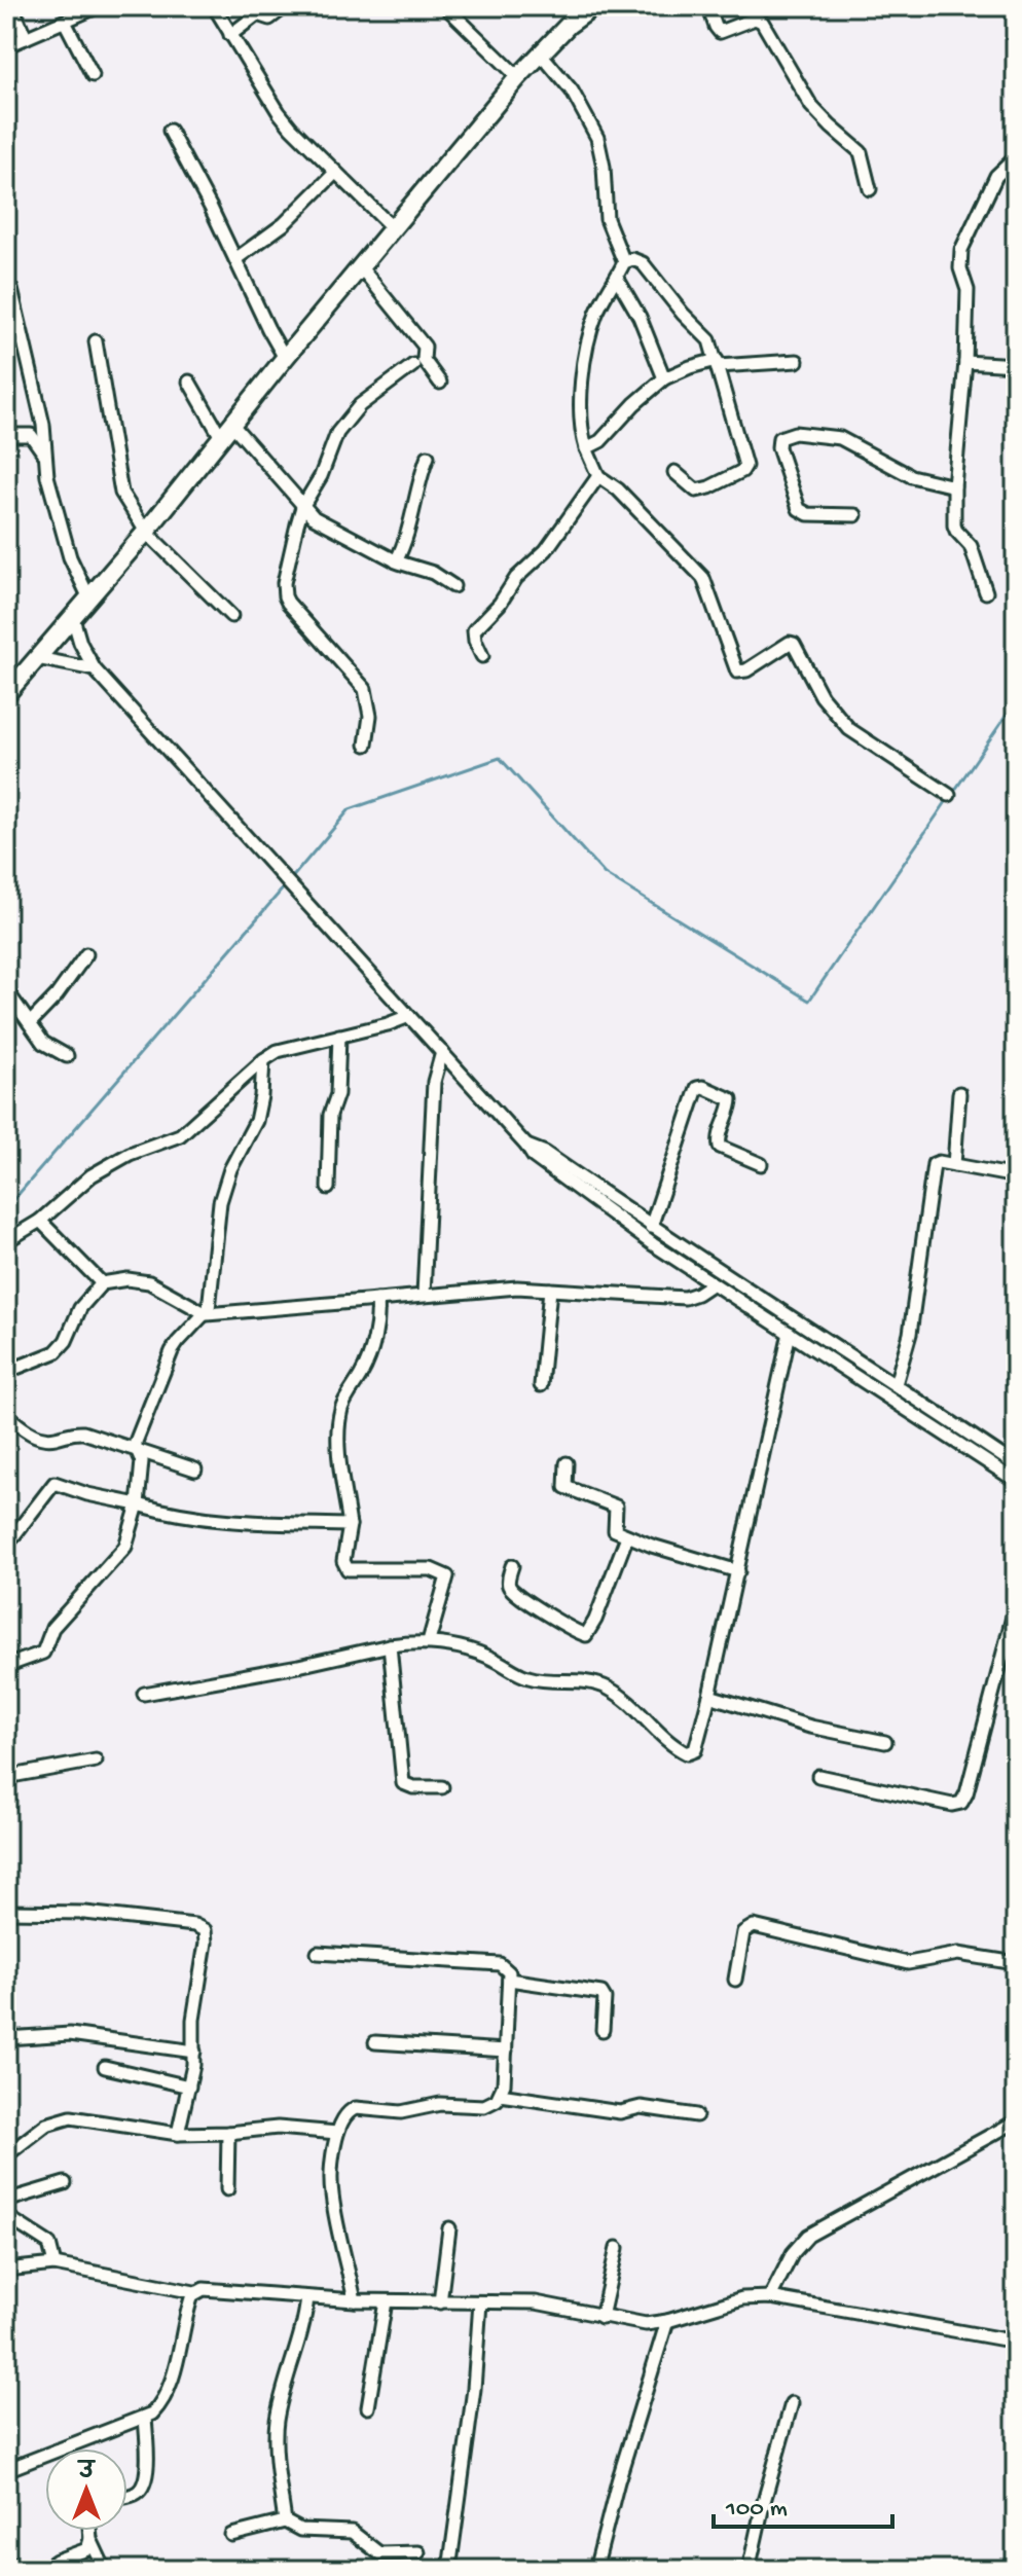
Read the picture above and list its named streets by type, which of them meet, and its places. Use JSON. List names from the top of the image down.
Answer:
{
  "scale_bar": "100 m",
  "north": "top"
}
